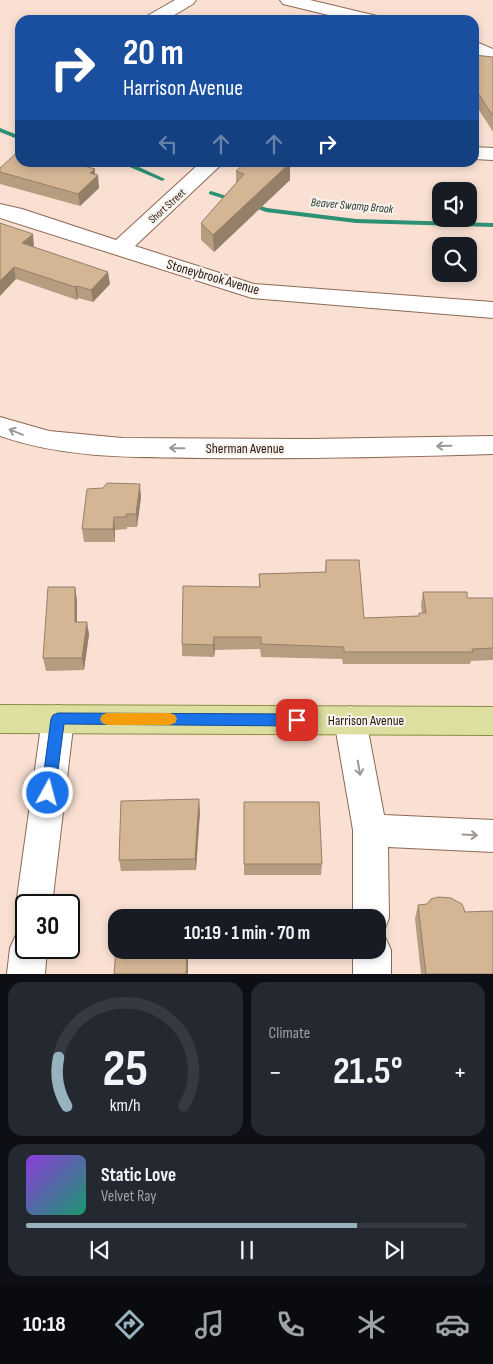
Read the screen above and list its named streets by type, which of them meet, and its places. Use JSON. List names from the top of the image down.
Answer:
{
  "streets": {
    "main road": ["Harrison Avenue"],
    "street": ["Short Street", "Stoneybrook Avenue", "Sherman Avenue"]
  },
  "crossings": [
    ["Short Street", "Stoneybrook Avenue"]
  ],
  "one_way": ["Sherman Avenue"],
  "water": ["Beaver Swamp Brook"],
  "page": {
    "turn": ["20 m", "Harrison Avenue"],
    "limit": "30",
    "trip": "10:19 · 1 min · 70 m",
    "tile": "Climate",
    "heat": ["−", "21.5°", "+"],
    "song": ["Static Love", "Velvet Ray"],
    "tabs": "10:18",
    "gauge": ["25", "km/h"]
  }
}
